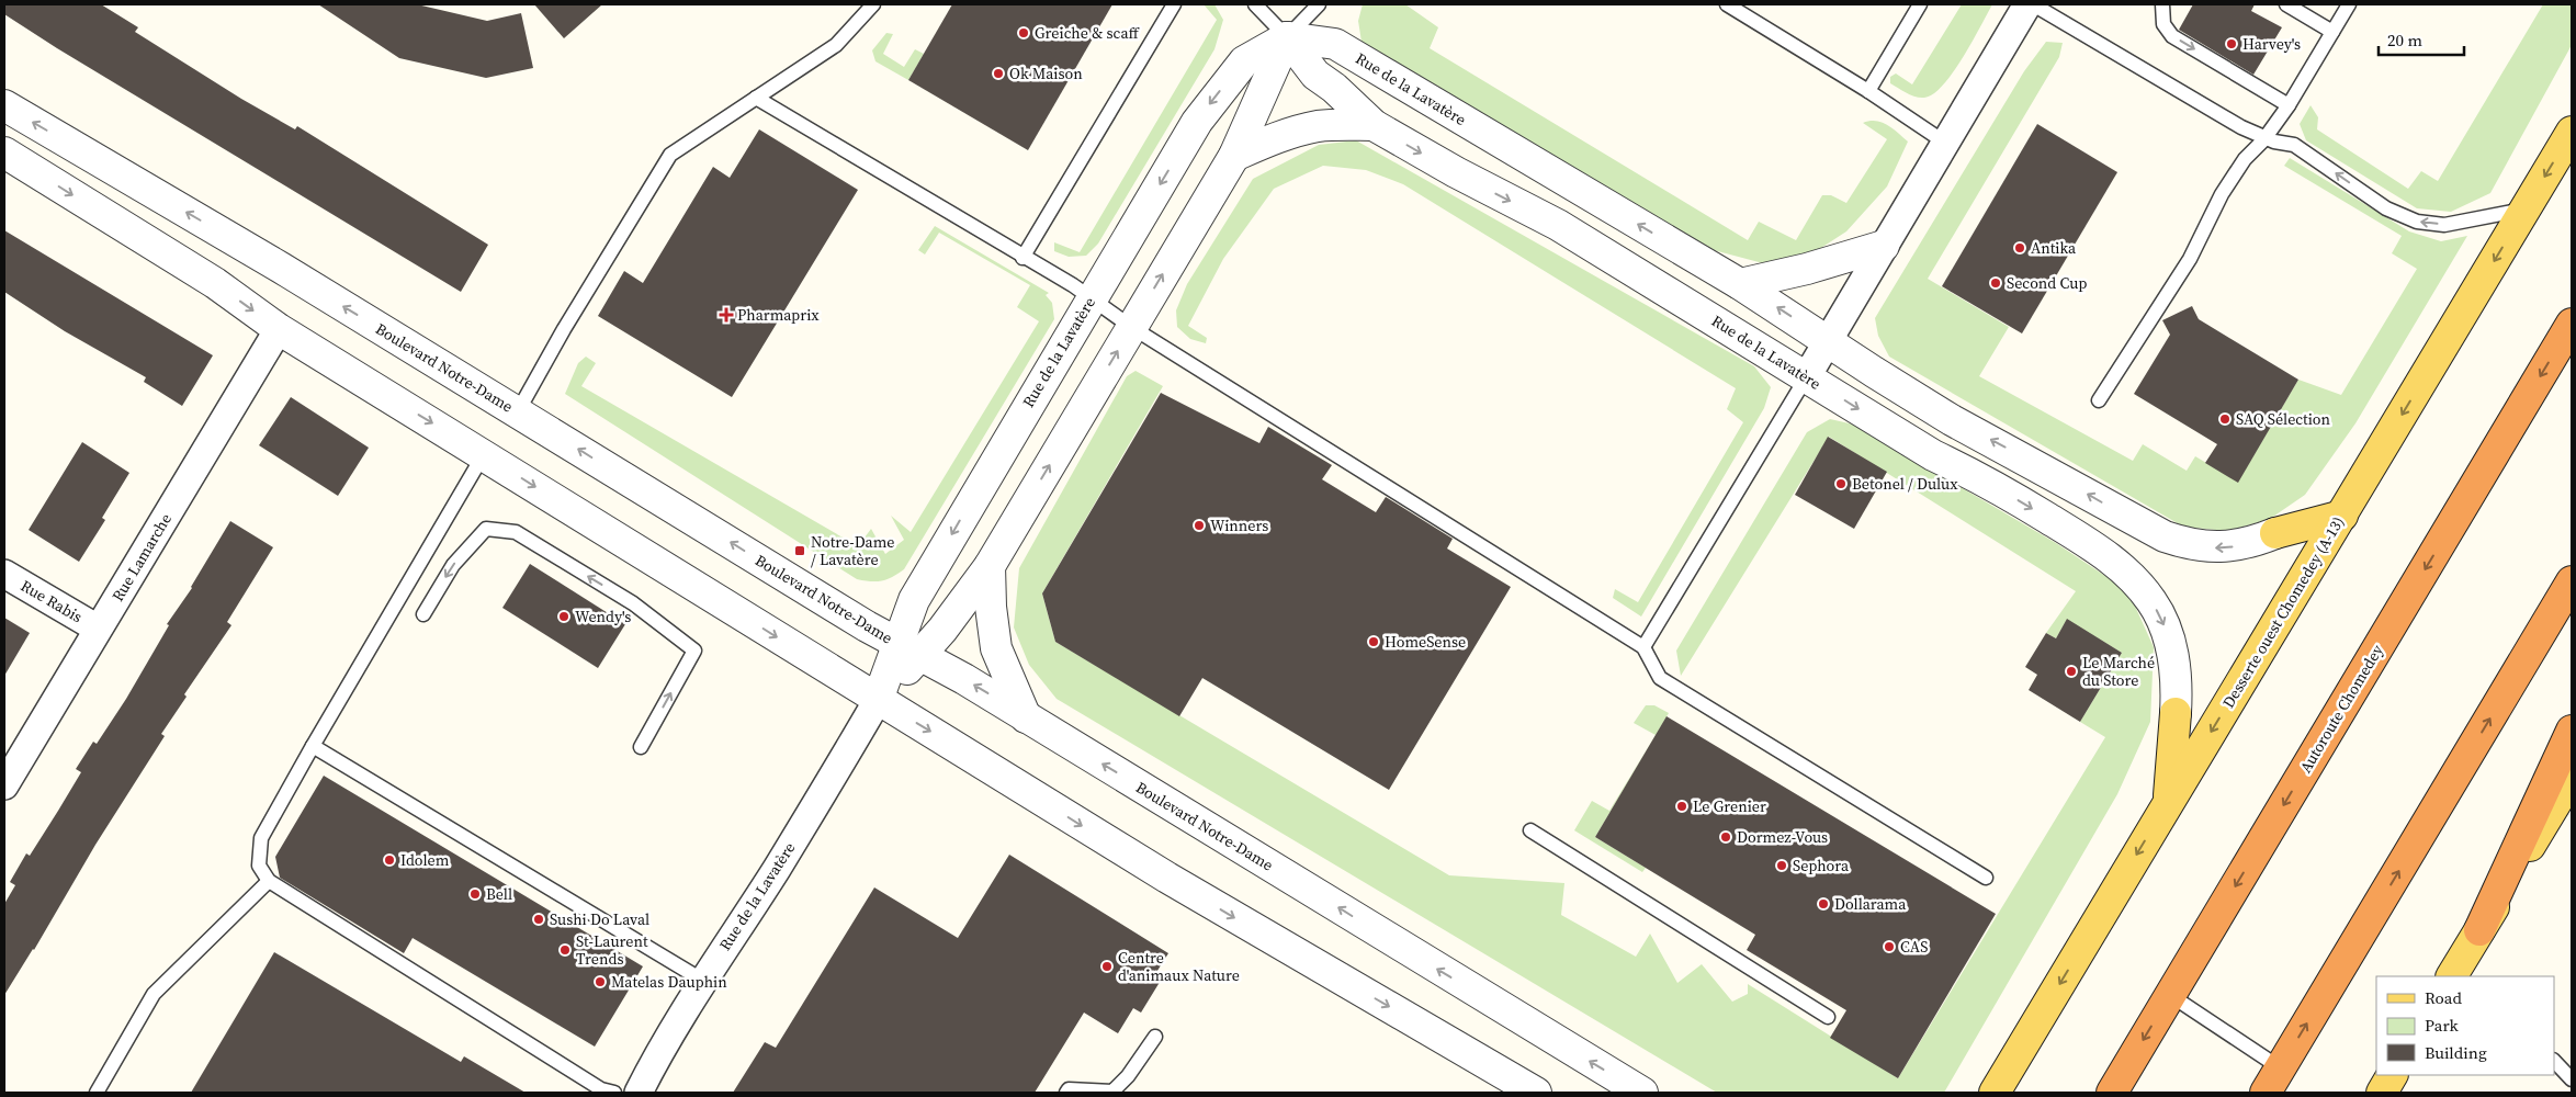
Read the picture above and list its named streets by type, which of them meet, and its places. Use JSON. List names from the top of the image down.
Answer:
{
  "streets": {
    "highway": ["Autoroute Chomedey"],
    "main road": ["Desserte ouest Chomedey (A-13)"],
    "street": [
      "Rue de la Lavatère",
      "Boulevard Notre-Dame",
      "Rue Lamarche",
      "Rue Rabis"
    ]
  },
  "crossings": [
    ["Rue de la Lavatère", "Boulevard Notre-Dame"],
    ["Rue Lamarche", "Rue Rabis"]
  ],
  "one_way": ["Desserte ouest Chomedey (A-13)"],
  "places": {
    "other": [
      "Greiche & scaff",
      "Harvey's",
      "Ok Maison",
      "Antika",
      "Second Cup",
      "SAQ Sélection",
      "Betonel / Dulux",
      "Winners",
      "Wendy's",
      "HomeSense",
      "Le Marché du Store",
      "Le Grenier",
      "Dormez-Vous",
      "Idolem",
      "Sephora",
      "Bell",
      "Dollarama",
      "Sushi Do Laval",
      "CAS",
      "St-Laurent Trends",
      "Centre d'animaux Nature",
      "Matelas Dauphin"
    ],
    "health": ["Pharmaprix"],
    "transit": ["Notre-Dame / Lavatère"]
  },
  "legend": ["Road", "Park", "Building"],
  "scale_bar": "20 m"
}
